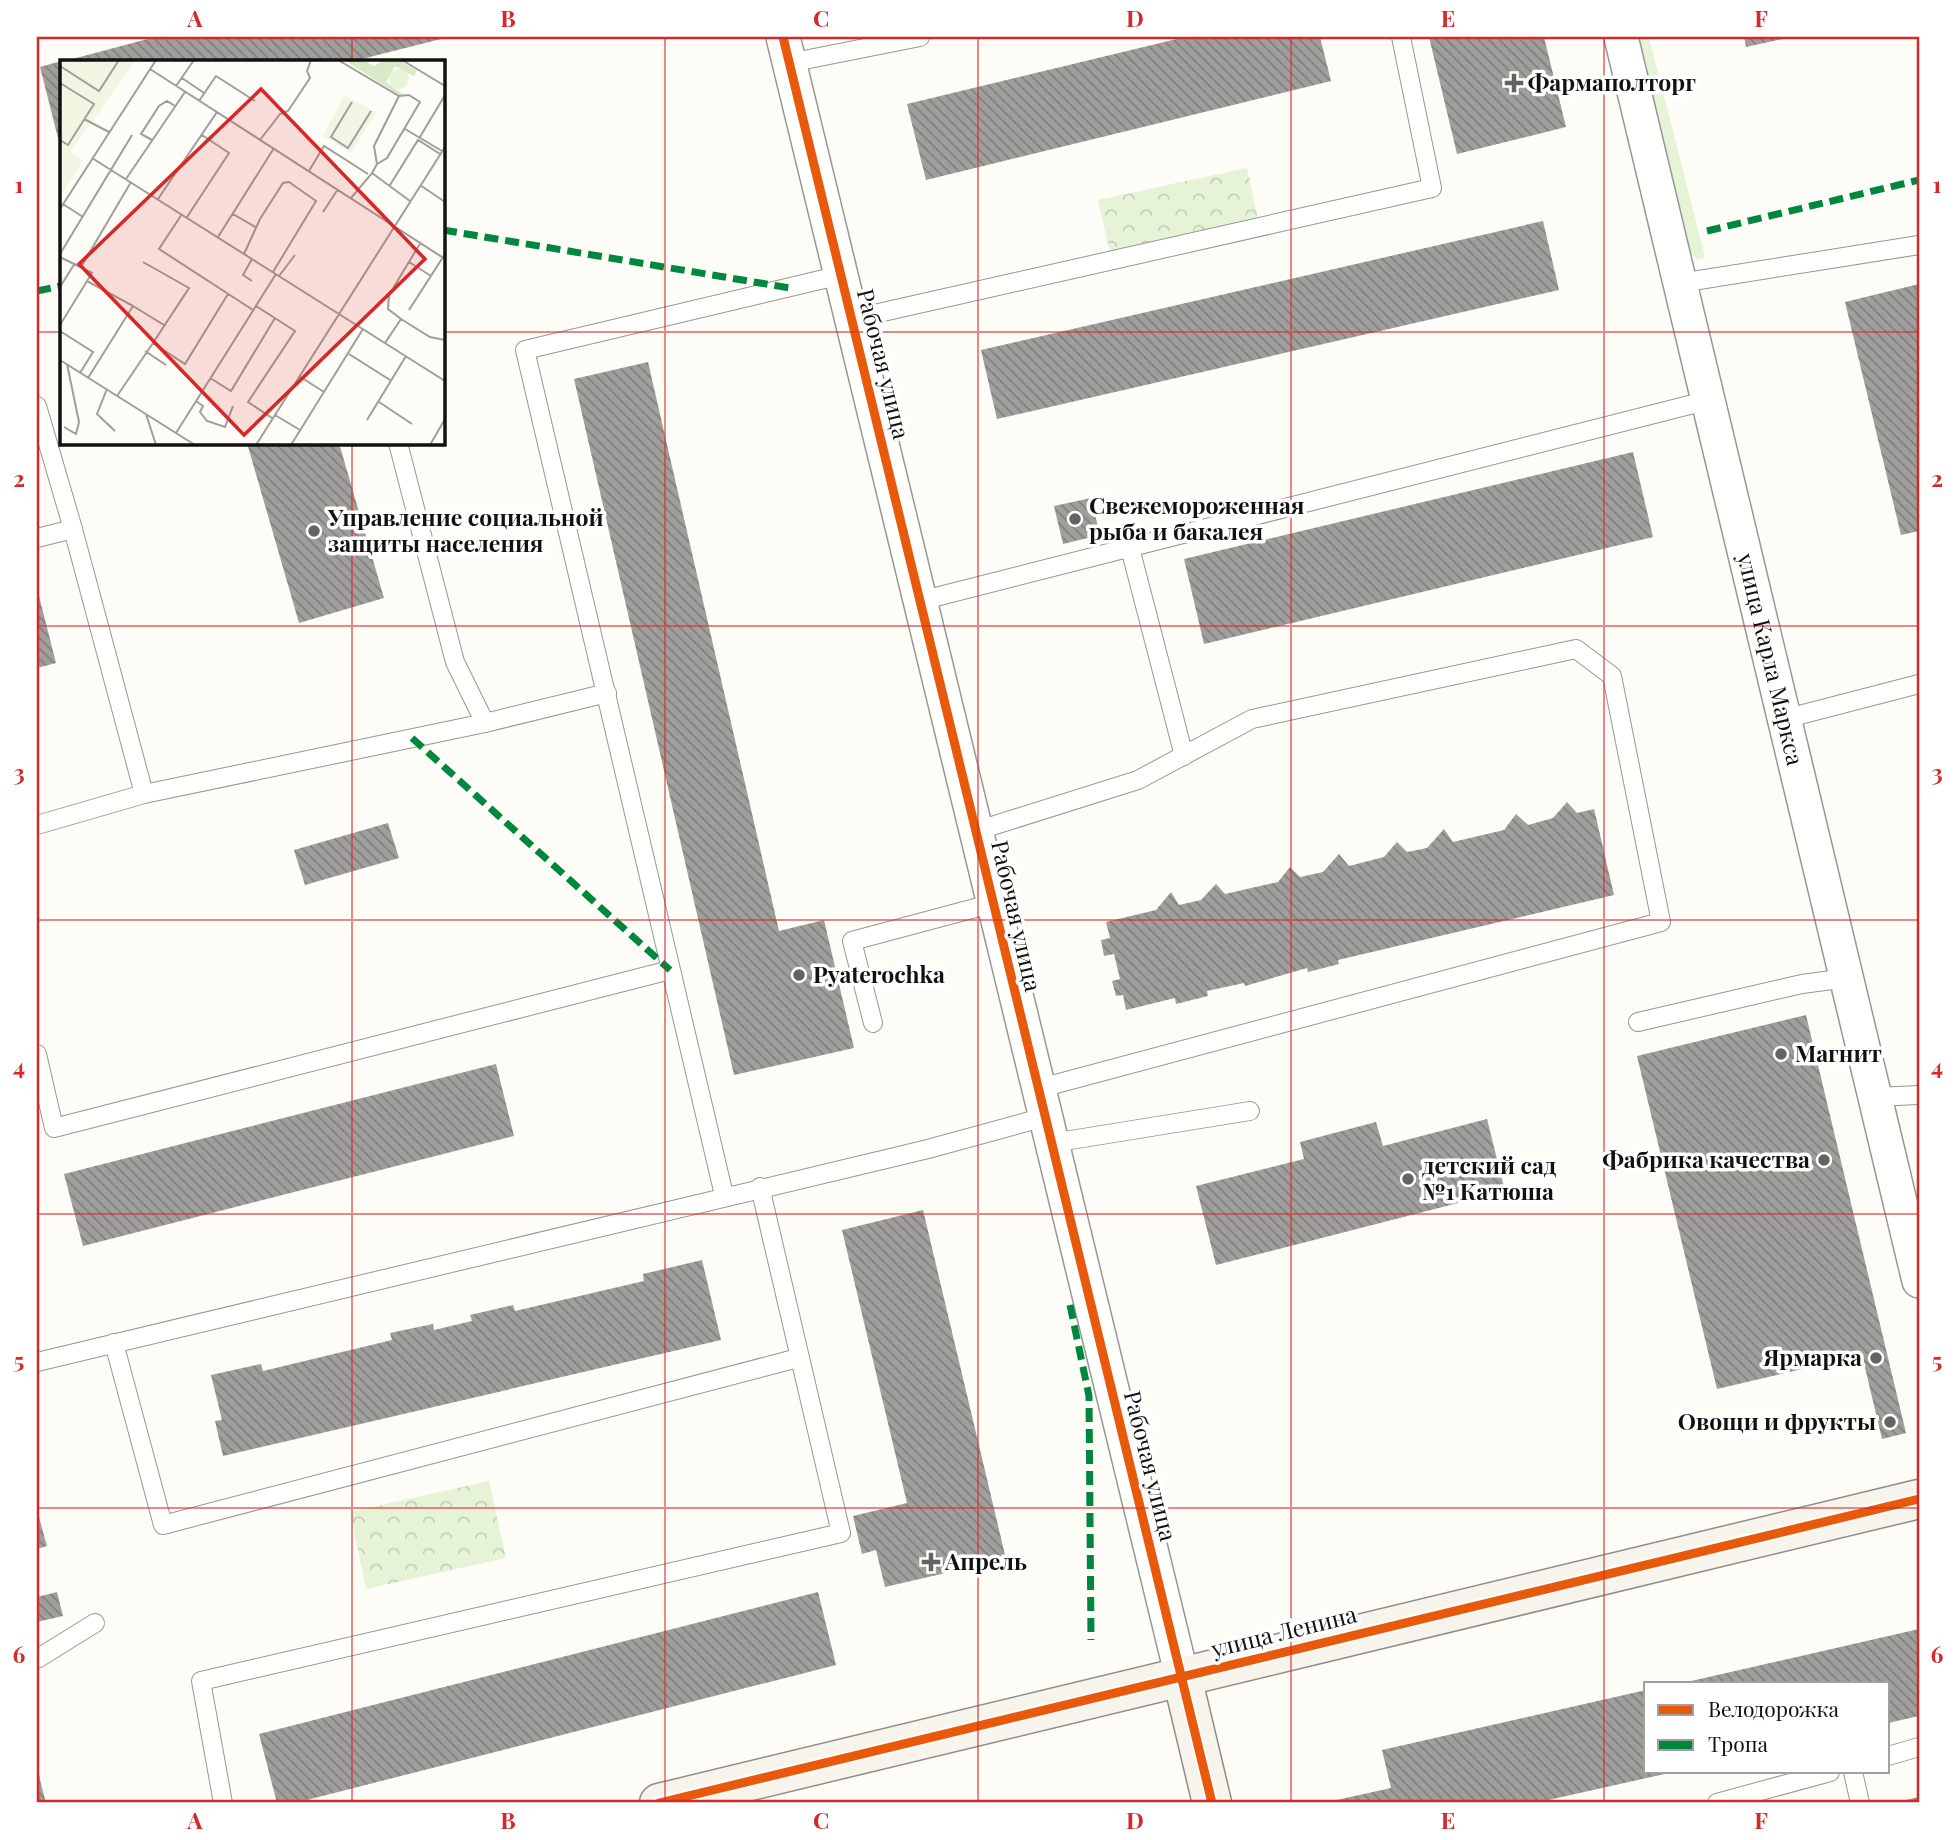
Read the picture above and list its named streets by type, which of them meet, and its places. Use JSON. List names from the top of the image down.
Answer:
{
  "streets": {
    "street": ["Рабочая улица", "улица Карла Маркса", "улица Ленина"]
  },
  "crossings": [
    ["Рабочая улица", "улица Ленина"]
  ],
  "places": {
    "health": ["Фармаполторг", "Апрель"],
    "other": [
      "Свежемороженная рыба и бакалея",
      "Управление социальной защиты населения",
      "Pyaterochka",
      "Магнит",
      "Фабрика качества",
      "детский сад №1 Катюша",
      "Ярмарка",
      "Овощи и фрукты"
    ]
  },
  "legend": ["Велодорожка", "Тропа"],
  "grid": {
    "columns": [
      "A",
      "B",
      "C",
      "D",
      "E",
      "F"
    ],
    "rows": [
      "1",
      "2",
      "3",
      "4",
      "5",
      "6"
    ]
  }
}
